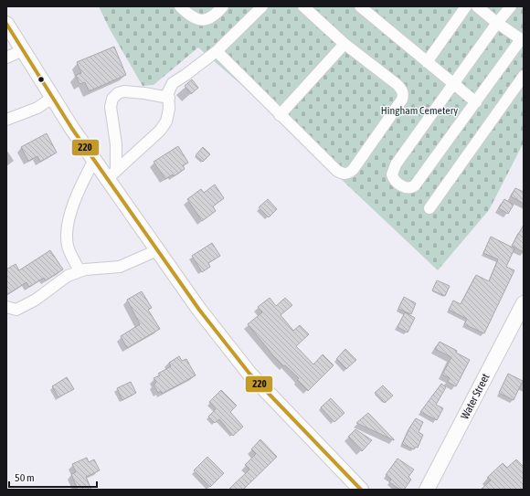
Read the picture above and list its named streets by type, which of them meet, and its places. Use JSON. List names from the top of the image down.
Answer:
{
  "streets": {
    "main road": ["Water Street"]
  },
  "parks": ["Hingham Cemetery"],
  "lines": ["transit line 220"],
  "scale_bar": "50 m"
}
